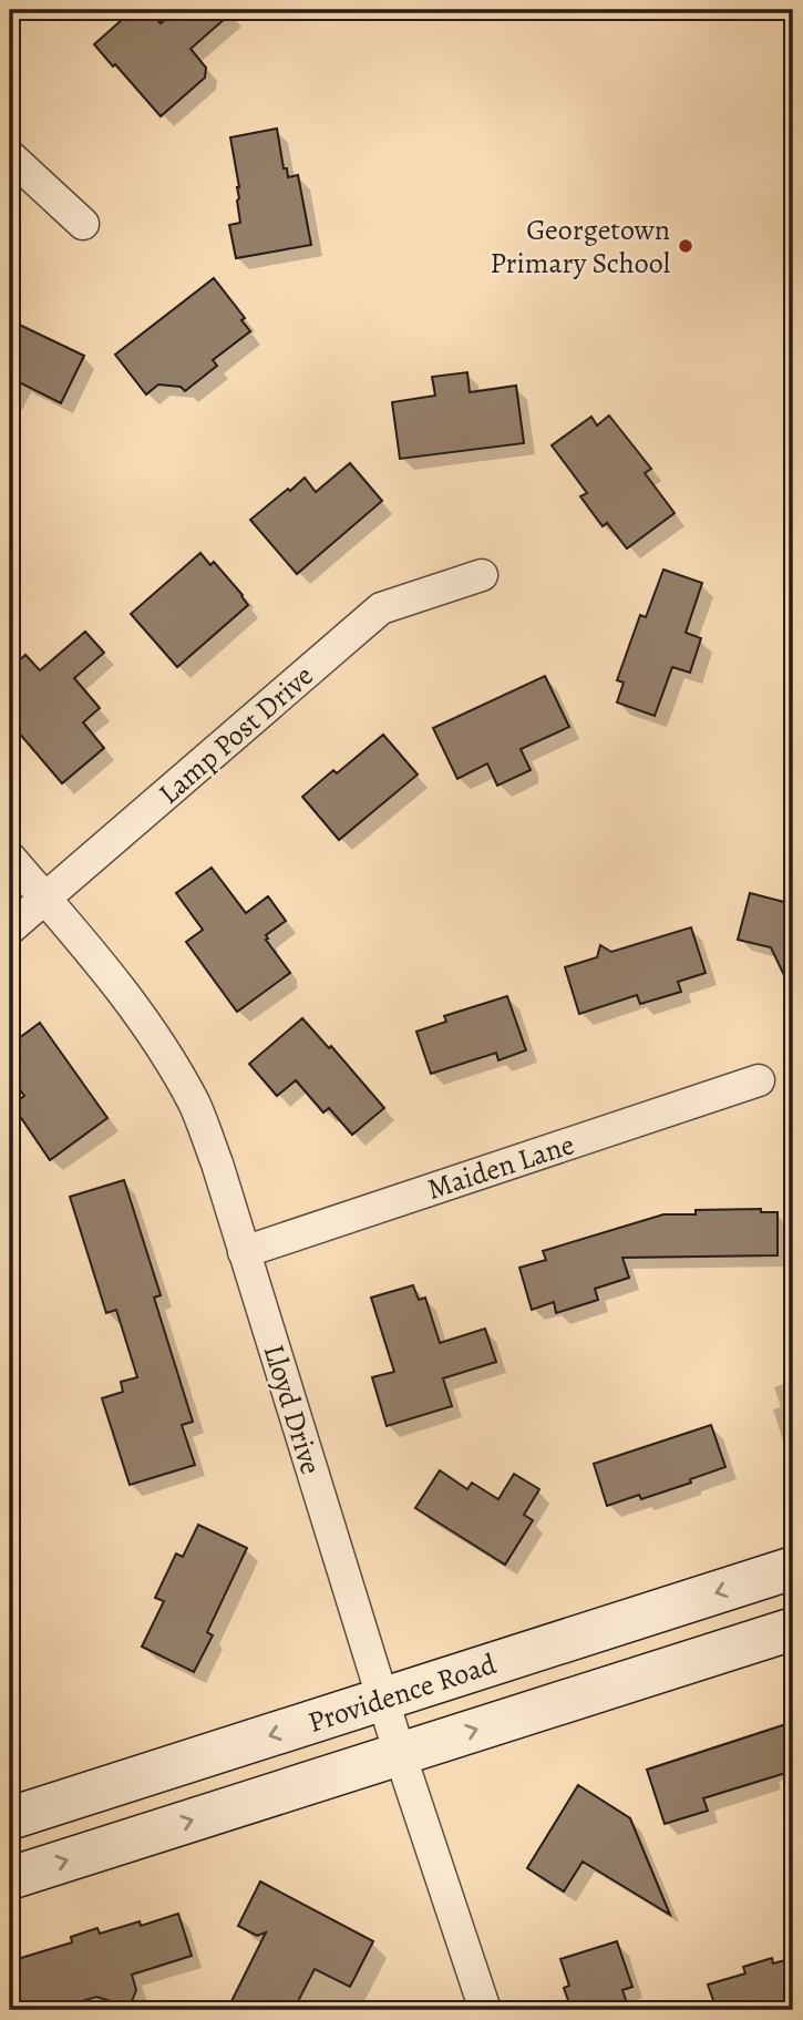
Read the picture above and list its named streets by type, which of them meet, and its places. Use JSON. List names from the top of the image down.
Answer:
{
  "streets": {
    "main road": ["Providence Road"],
    "street": ["Lamp Post Drive", "Maiden Lane", "Lloyd Drive"]
  },
  "crossings": [
    ["Lamp Post Drive", "Lloyd Drive"],
    ["Maiden Lane", "Lloyd Drive"],
    ["Lloyd Drive", "Providence Road"]
  ],
  "places": ["Georgetown Primary School"]
}
